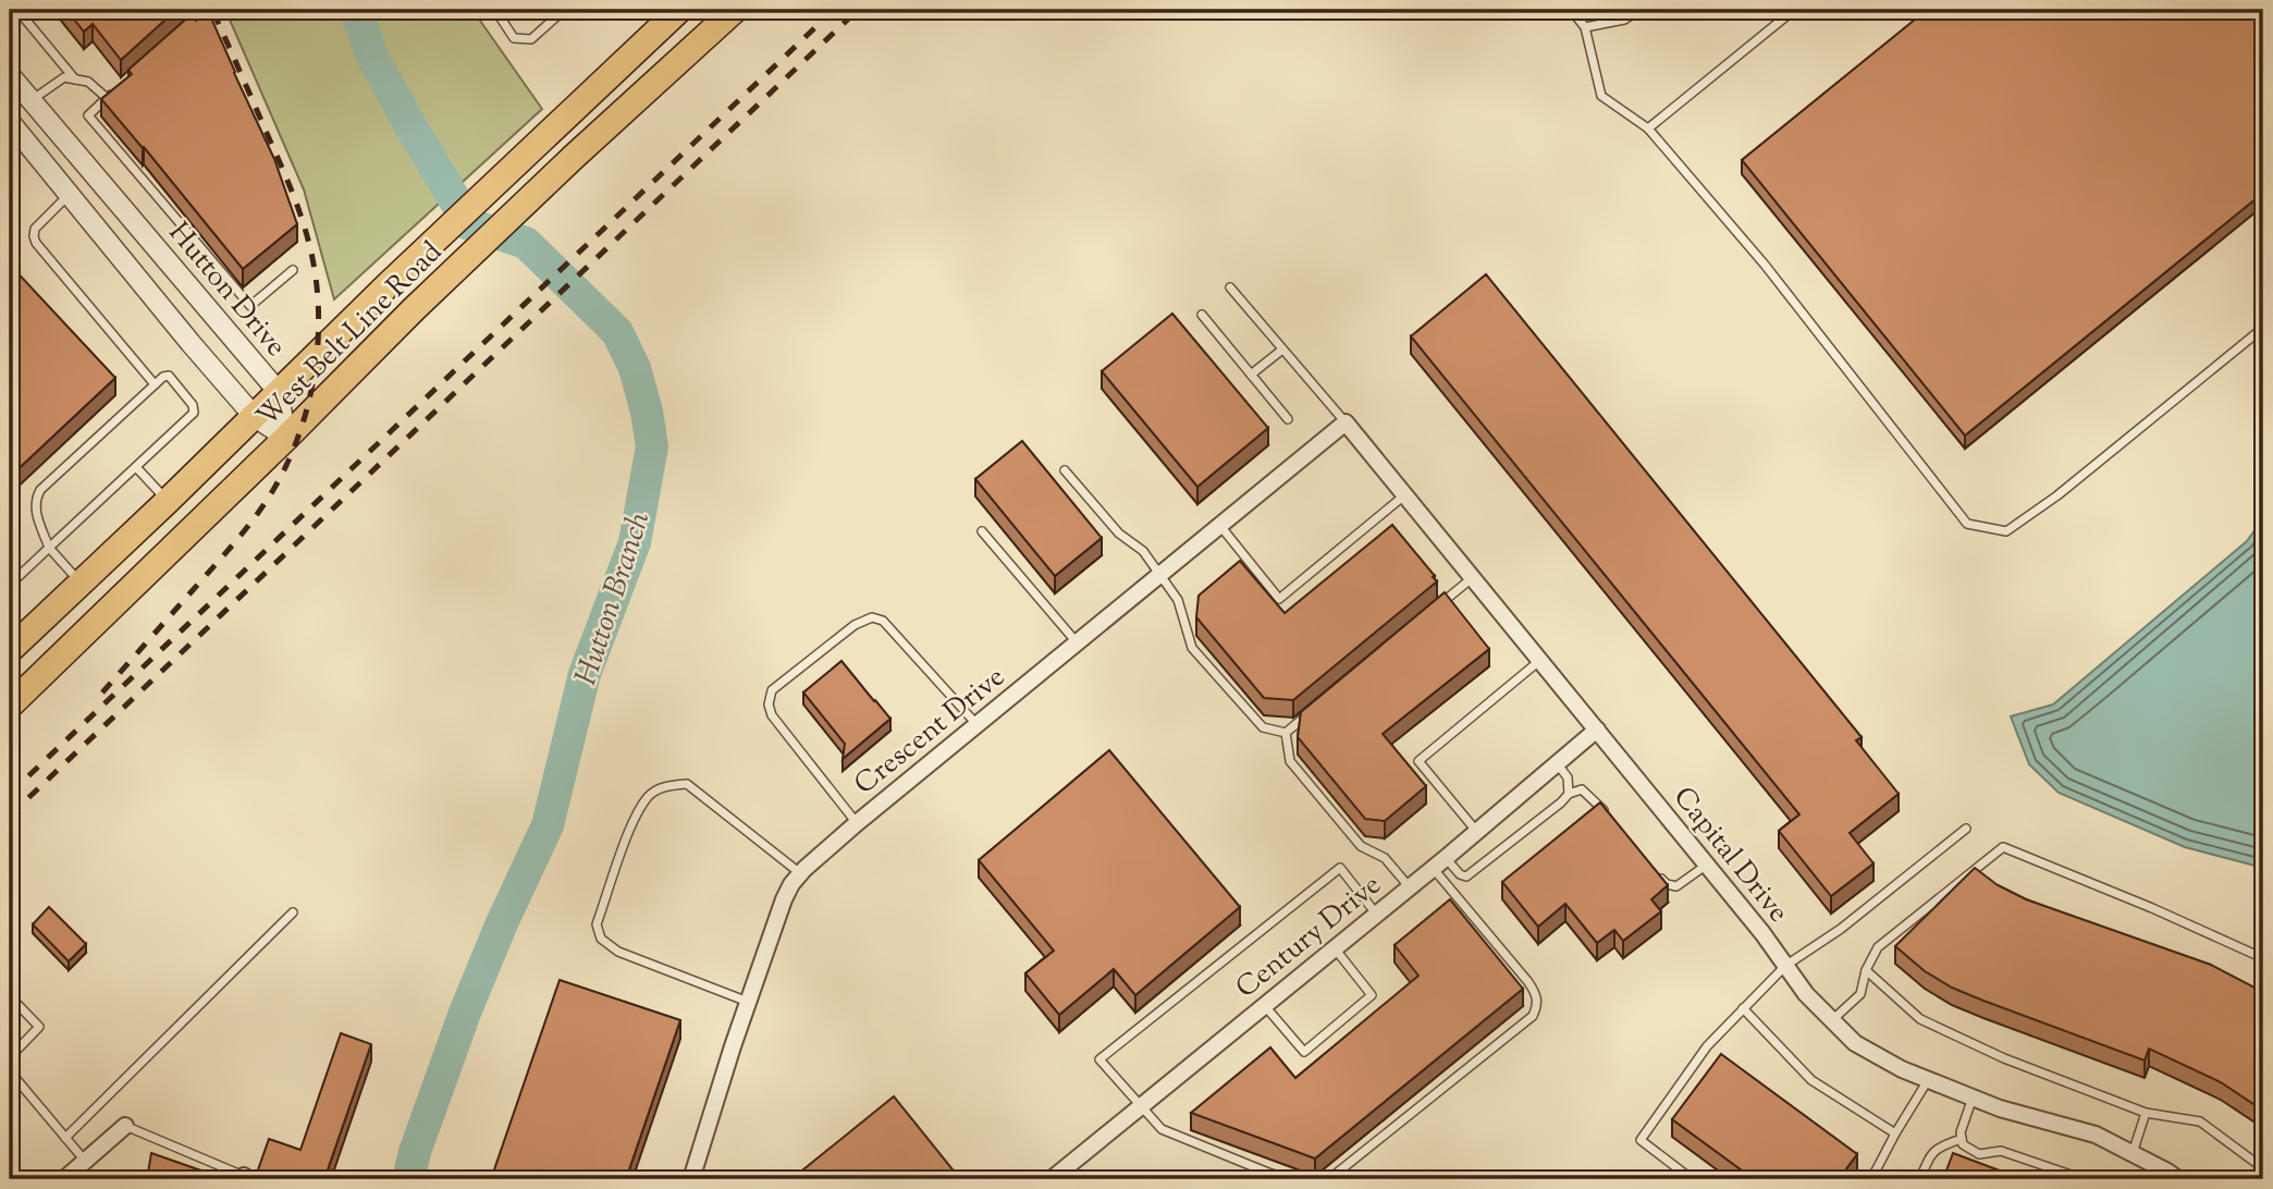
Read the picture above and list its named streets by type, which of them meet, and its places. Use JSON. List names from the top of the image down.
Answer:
{
  "streets": {
    "main road": ["West Belt Line Road"],
    "street": [
      "Hutton Drive",
      "Crescent Drive",
      "Capital Drive",
      "Century Drive"
    ]
  },
  "crossings": [
    ["Hutton Drive", "West Belt Line Road"],
    ["Crescent Drive", "Capital Drive"],
    ["Capital Drive", "Century Drive"]
  ],
  "water": ["Hutton Branch"]
}
